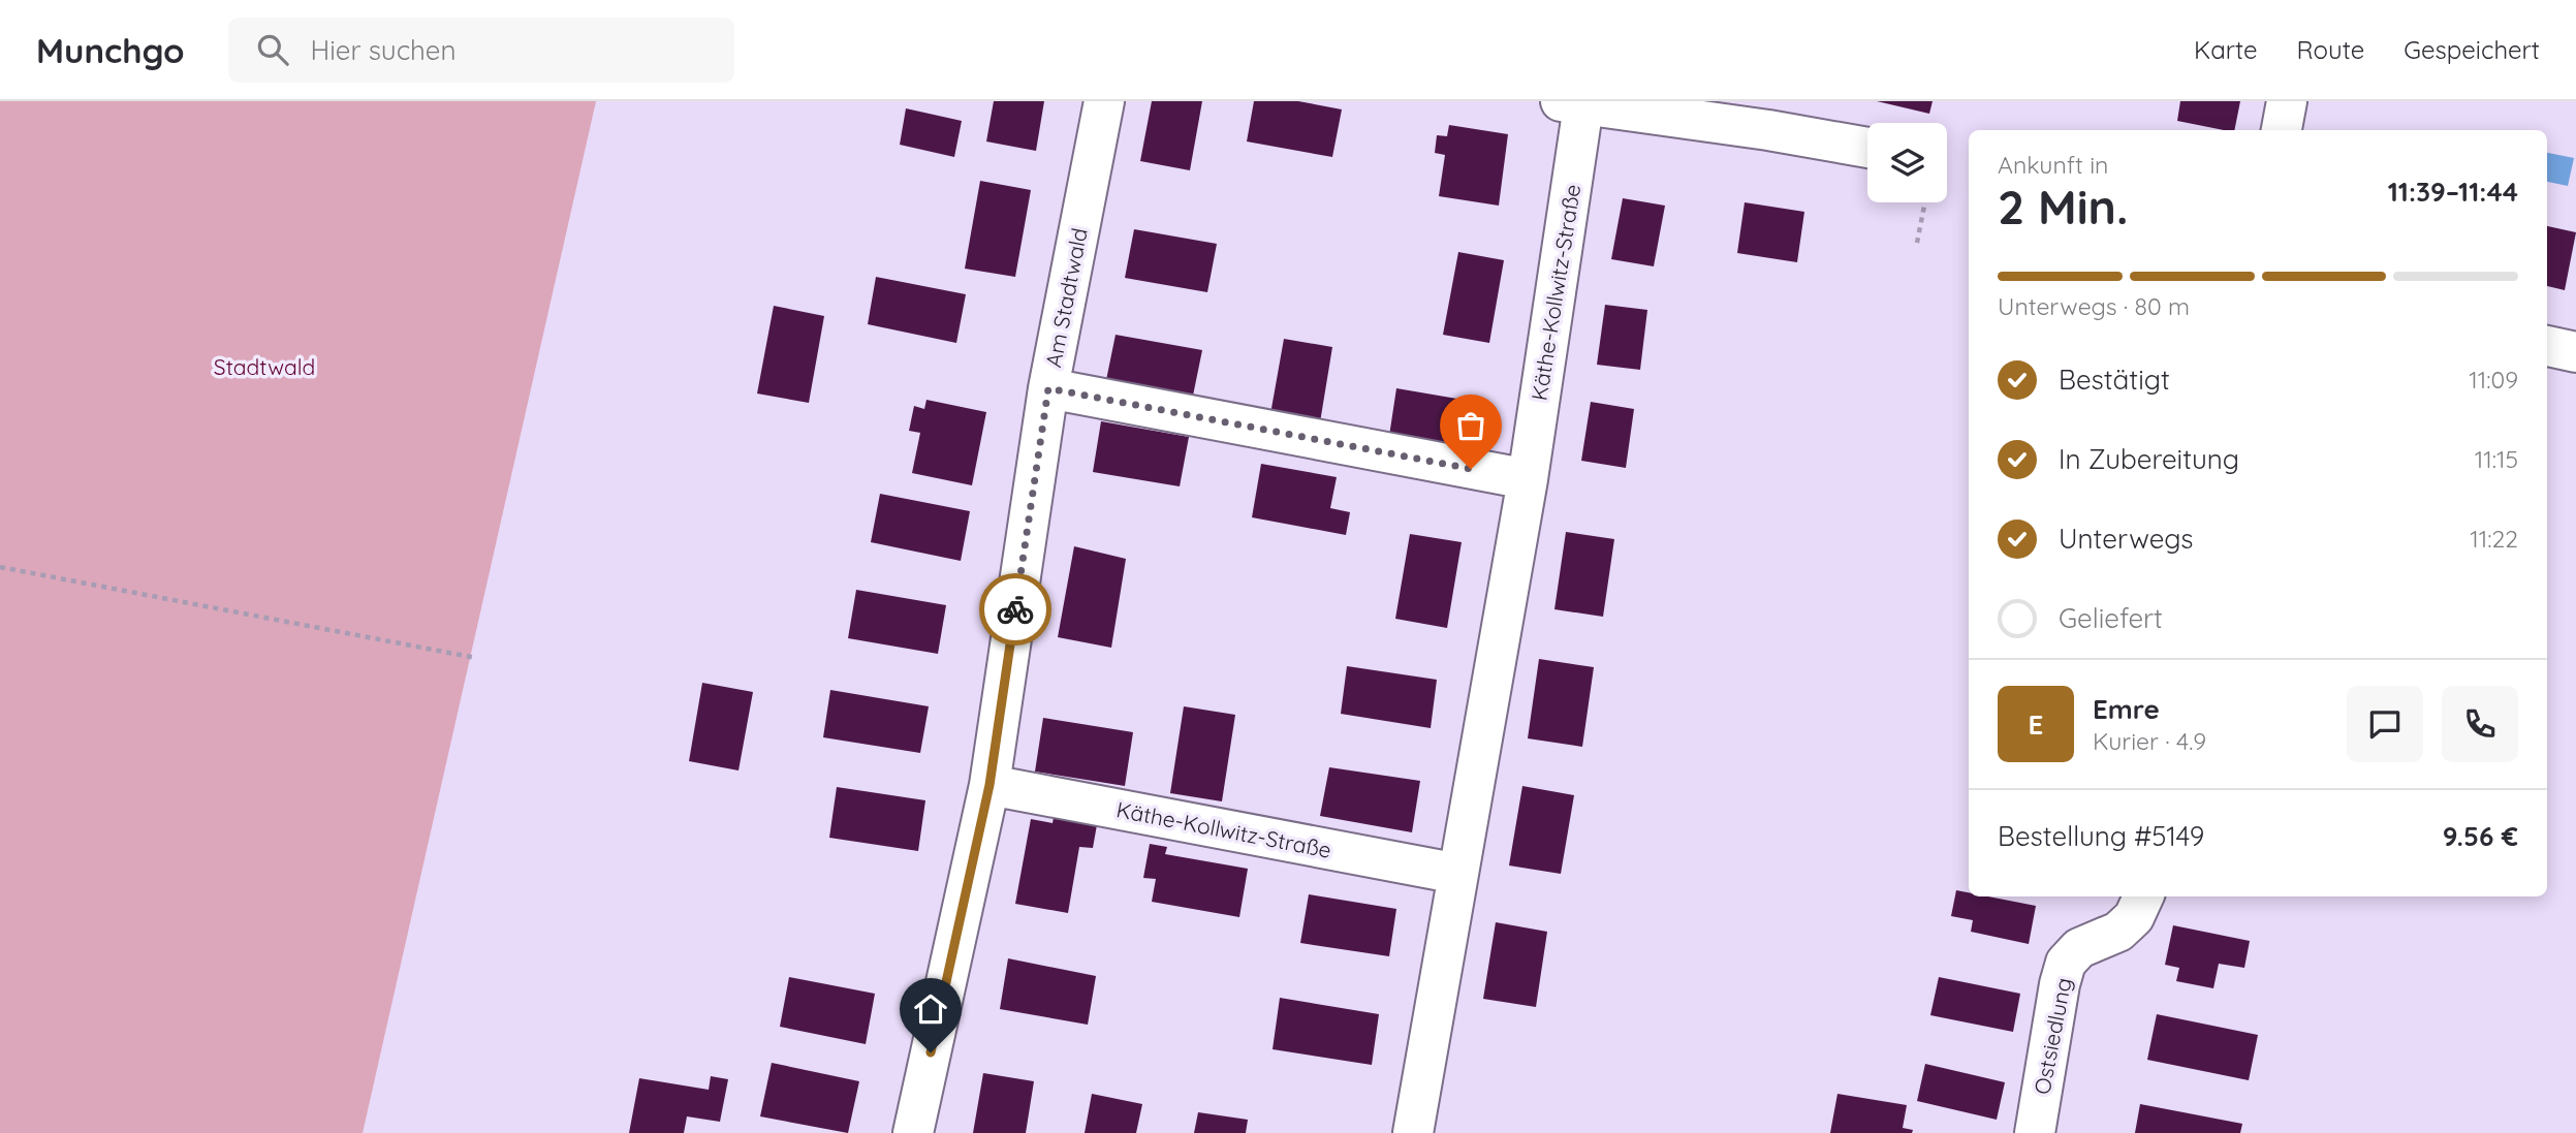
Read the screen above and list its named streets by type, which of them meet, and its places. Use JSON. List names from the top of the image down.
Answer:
{
  "streets": {
    "street": ["Käthe-Kollwitz-Straße", "Am Stadtwald", "Ostsiedlung"]
  },
  "crossings": [
    ["Käthe-Kollwitz-Straße", "Am Stadtwald"]
  ],
  "parks": ["Stadtwald"],
  "page": {
    "header": "Munchgo",
    "search": "Hier suchen",
    "nav": ["Karte", "Route", "Gespeichert"],
    "heading": ["2 Min.", "Ankunft in", "11:39–11:44"],
    "panel": [
      "Emre",
      "Kurier · 4.9",
      "Bestellung #5149",
      "9.56 €"
    ],
    "bar": "Unterwegs · 80 m",
    "list": [
      ["Bestätigt", "11:09"],
      ["In Zubereitung", "11:15"],
      ["Unterwegs", "11:22"],
      "Geliefert"
    ],
    "round": "E"
  }
}
